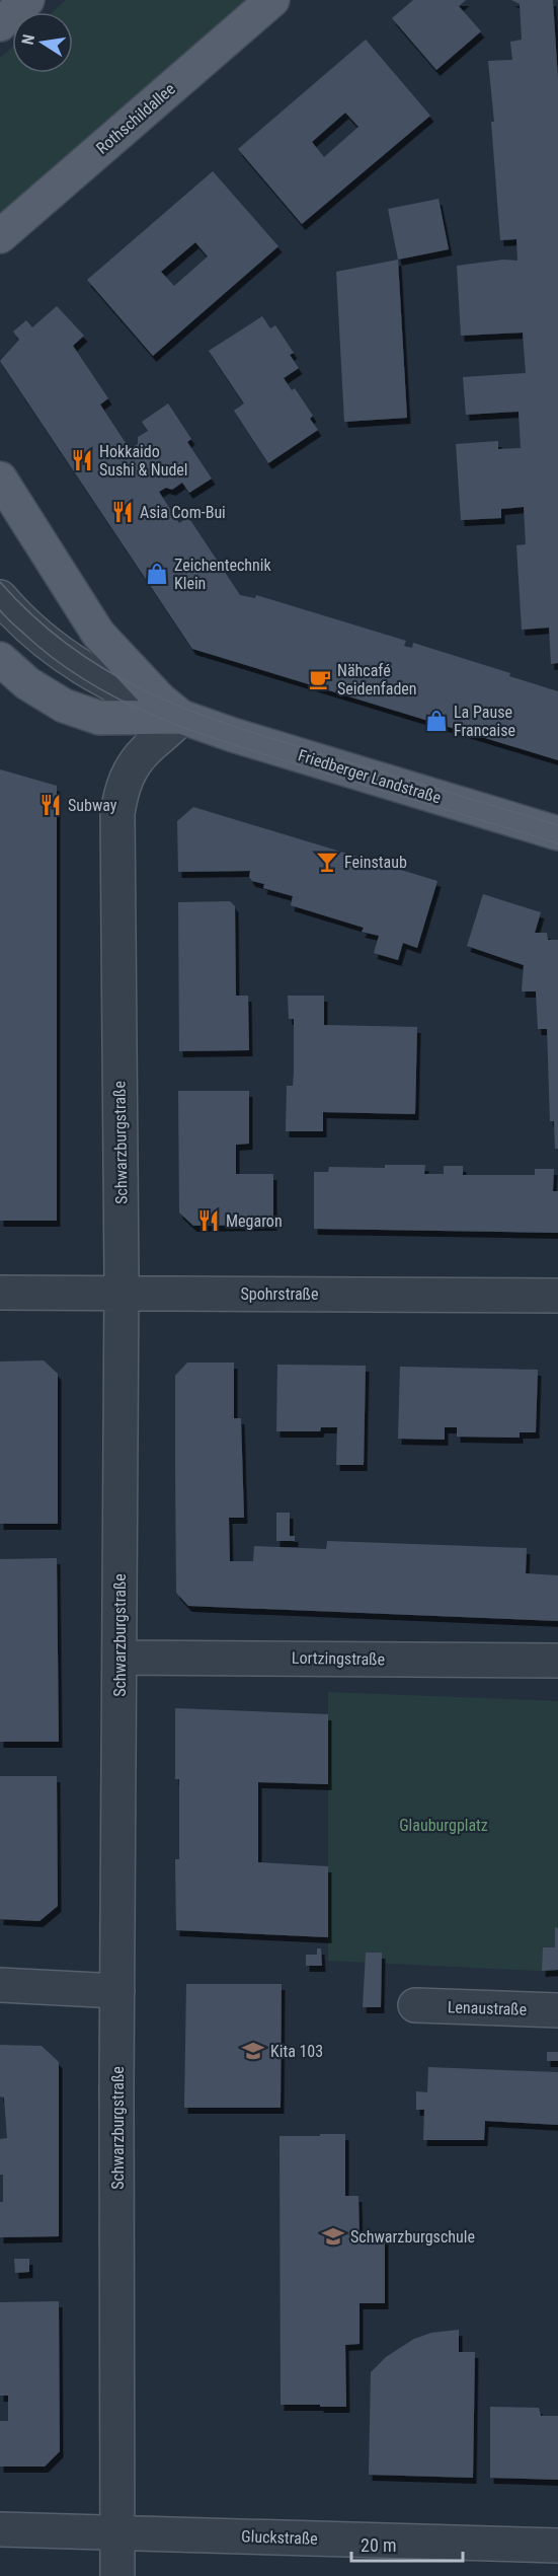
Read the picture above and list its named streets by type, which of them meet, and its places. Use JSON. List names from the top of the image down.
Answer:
{
  "streets": {
    "main road": ["Rothschildallee", "Friedberger Landstraße"],
    "street": [
      "Schwarzburgstraße",
      "Spohrstraße",
      "Lortzingstraße",
      "Lenaustraße",
      "Gluckstraße"
    ]
  },
  "crossings": [
    ["Friedberger Landstraße", "Schwarzburgstraße"],
    ["Schwarzburgstraße", "Spohrstraße"],
    ["Schwarzburgstraße", "Lortzingstraße"],
    ["Schwarzburgstraße", "Gluckstraße"]
  ],
  "parks": ["Glauburgplatz"],
  "places": {
    "restaurant": [
      "Hokkaido Sushi & Nudel",
      "Asia Com-Bui",
      "Subway",
      "Megaron"
    ],
    "shop": ["Zeichentechnik Klein", "La Pause Francaise"],
    "cafe": ["Nähcafé Seidenfaden"],
    "bar": ["Feinstaub"],
    "school or university": ["Kita 103", "Schwarzburgschule"]
  },
  "scale_bar": "20 m",
  "north": "left"
}
